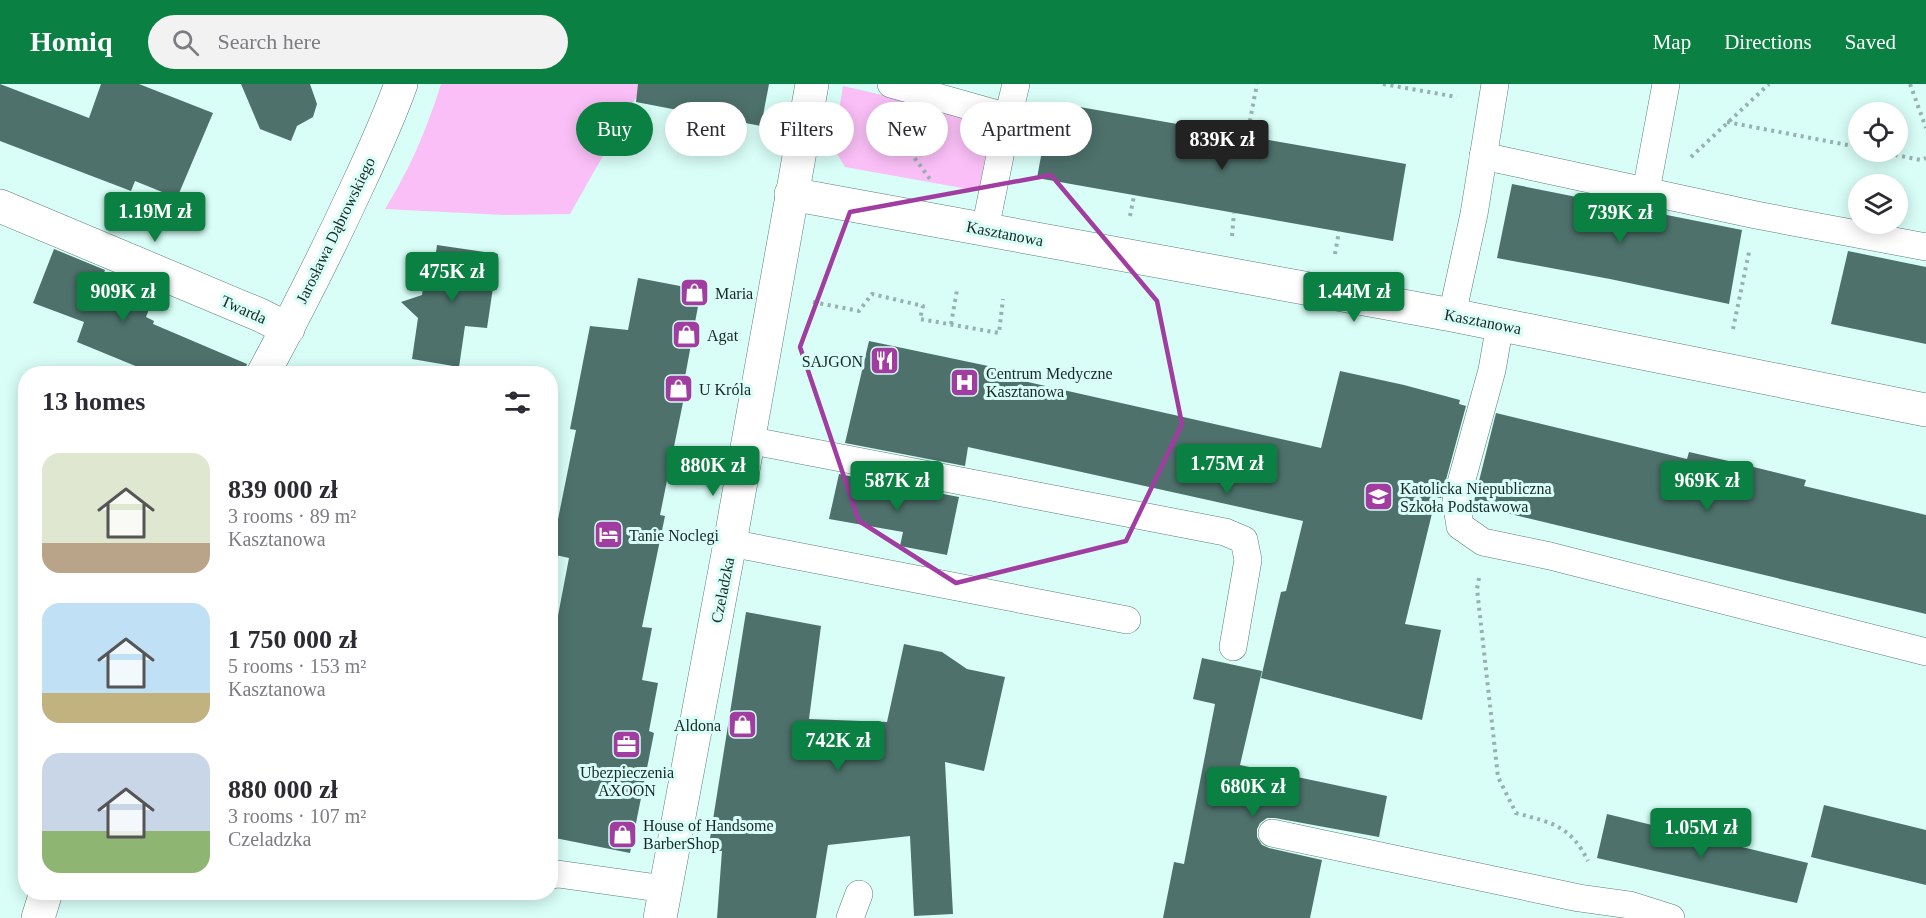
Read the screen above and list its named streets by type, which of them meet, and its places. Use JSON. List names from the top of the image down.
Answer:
{
  "streets": {
    "street": [
      "Jarosława Dąbrowskiego",
      "Kasztanowa",
      "Twarda",
      "Czeladzka"
    ]
  },
  "crossings": [
    ["Jarosława Dąbrowskiego", "Twarda"],
    ["Kasztanowa", "Czeladzka"]
  ],
  "places": {
    "shop": [
      "Maria",
      "Agat",
      "U Króla",
      "Aldona",
      "House of Handsome BarberShop"
    ],
    "restaurant": ["SAJGON"],
    "hospital": ["Centrum Medyczne Kasztanowa"],
    "school or university": ["Katolicka Niepubliczna Szkoła Podstawowa"],
    "hotel": ["Tanie Noclegi"],
    "office": ["Ubezpieczenia AXOON"]
  },
  "page": {
    "header": "Homiq",
    "search": "Search here",
    "nav": ["Map", "Directions", "Saved"],
    "chip": [
      "Buy",
      "Rent",
      "Filters",
      "New",
      "Apartment"
    ],
    "price": [
      "839K zł",
      "1.19M zł",
      "739K zł",
      "475K zł",
      "909K zł",
      "1.44M zł",
      "1.75M zł",
      "880K zł",
      "587K zł",
      "969K zł",
      "742K zł",
      "680K zł",
      "1.05M zł"
    ],
    "heading": "13 homes",
    "list": [
      {
        "name": "839 000 zł",
        "note": "3 rooms · 89 m² · Kasztanowa"
      },
      {
        "name": "1 750 000 zł",
        "note": "5 rooms · 153 m² · Kasztanowa"
      },
      {
        "name": "880 000 zł",
        "note": "3 rooms · 107 m² · Czeladzka"
      }
    ]
  }
}
